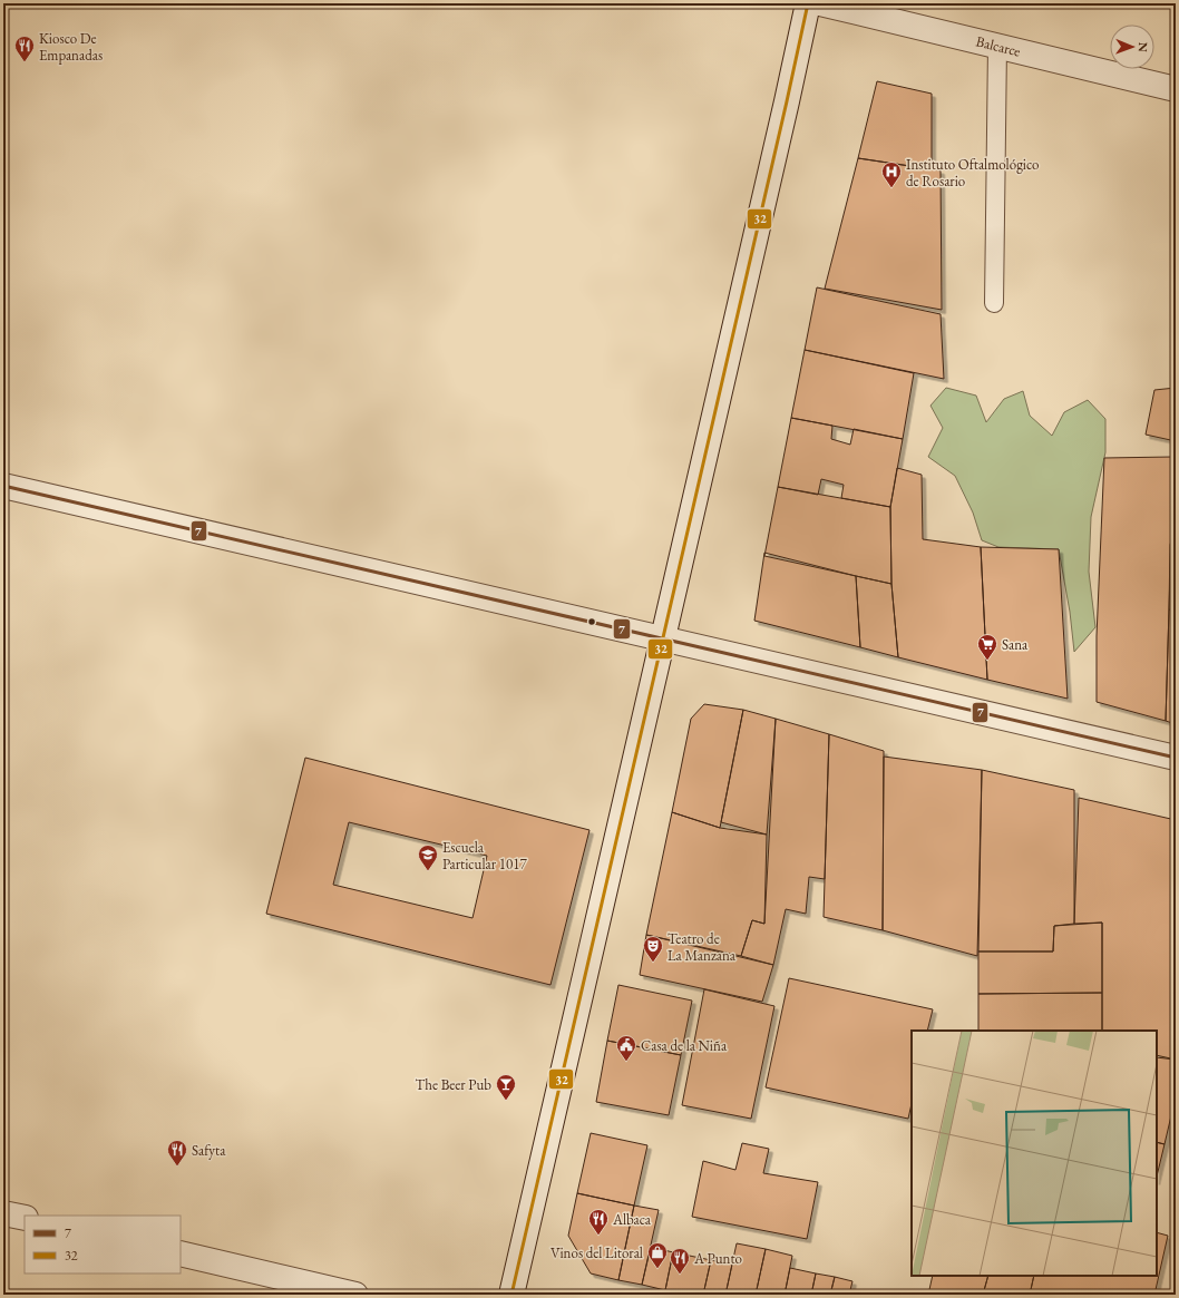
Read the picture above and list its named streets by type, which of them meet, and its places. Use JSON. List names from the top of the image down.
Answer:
{
  "streets": {
    "street": ["Balcarce"]
  },
  "places": {
    "restaurant": [
      "Kiosco De Empanadas",
      "Safyta",
      "Albaca",
      "A Punto"
    ],
    "hospital": ["Instituto Oftalmológico de Rosario"],
    "supermarket": ["Sana"],
    "school or university": ["Escuela Particular 1017"],
    "theatre": ["Teatro de La Manzana"],
    "public building": ["Casa de la Niña"],
    "bar": ["The Beer Pub"],
    "shop": ["Vinos del Litoral"]
  },
  "lines": ["transit line 32", "transit line 7"],
  "legend": ["7", "32"],
  "north": "right"
}
